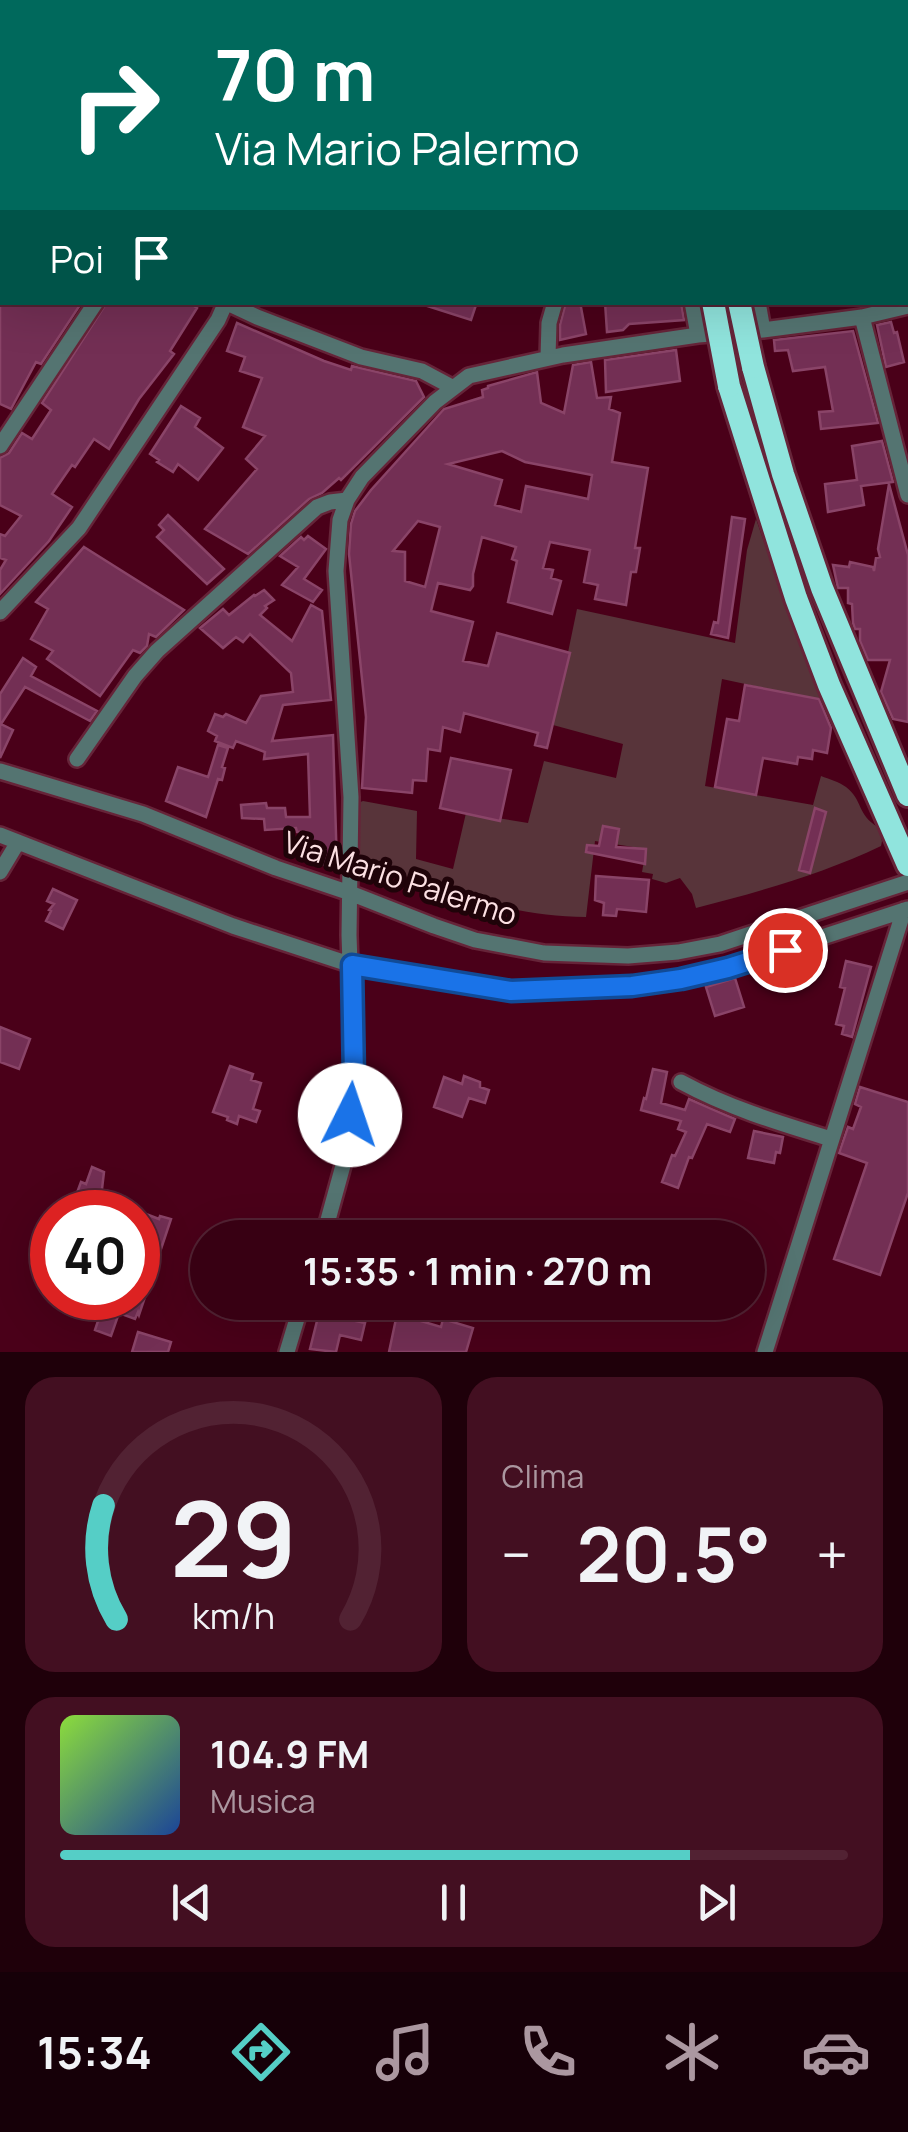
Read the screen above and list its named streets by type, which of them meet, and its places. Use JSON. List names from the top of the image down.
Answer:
{
  "streets": {
    "street": ["Via Mario Palermo"]
  },
  "page": {
    "turn": ["70 m", "Via Mario Palermo"],
    "then": "Poi",
    "limit": "40",
    "trip": "15:35 · 1 min · 270 m",
    "tile": "Clima",
    "heat": ["−", "20.5°", "+"],
    "song": ["104.9 FM", "Musica"],
    "tabs": "15:34",
    "gauge": ["29", "km/h"]
  }
}
